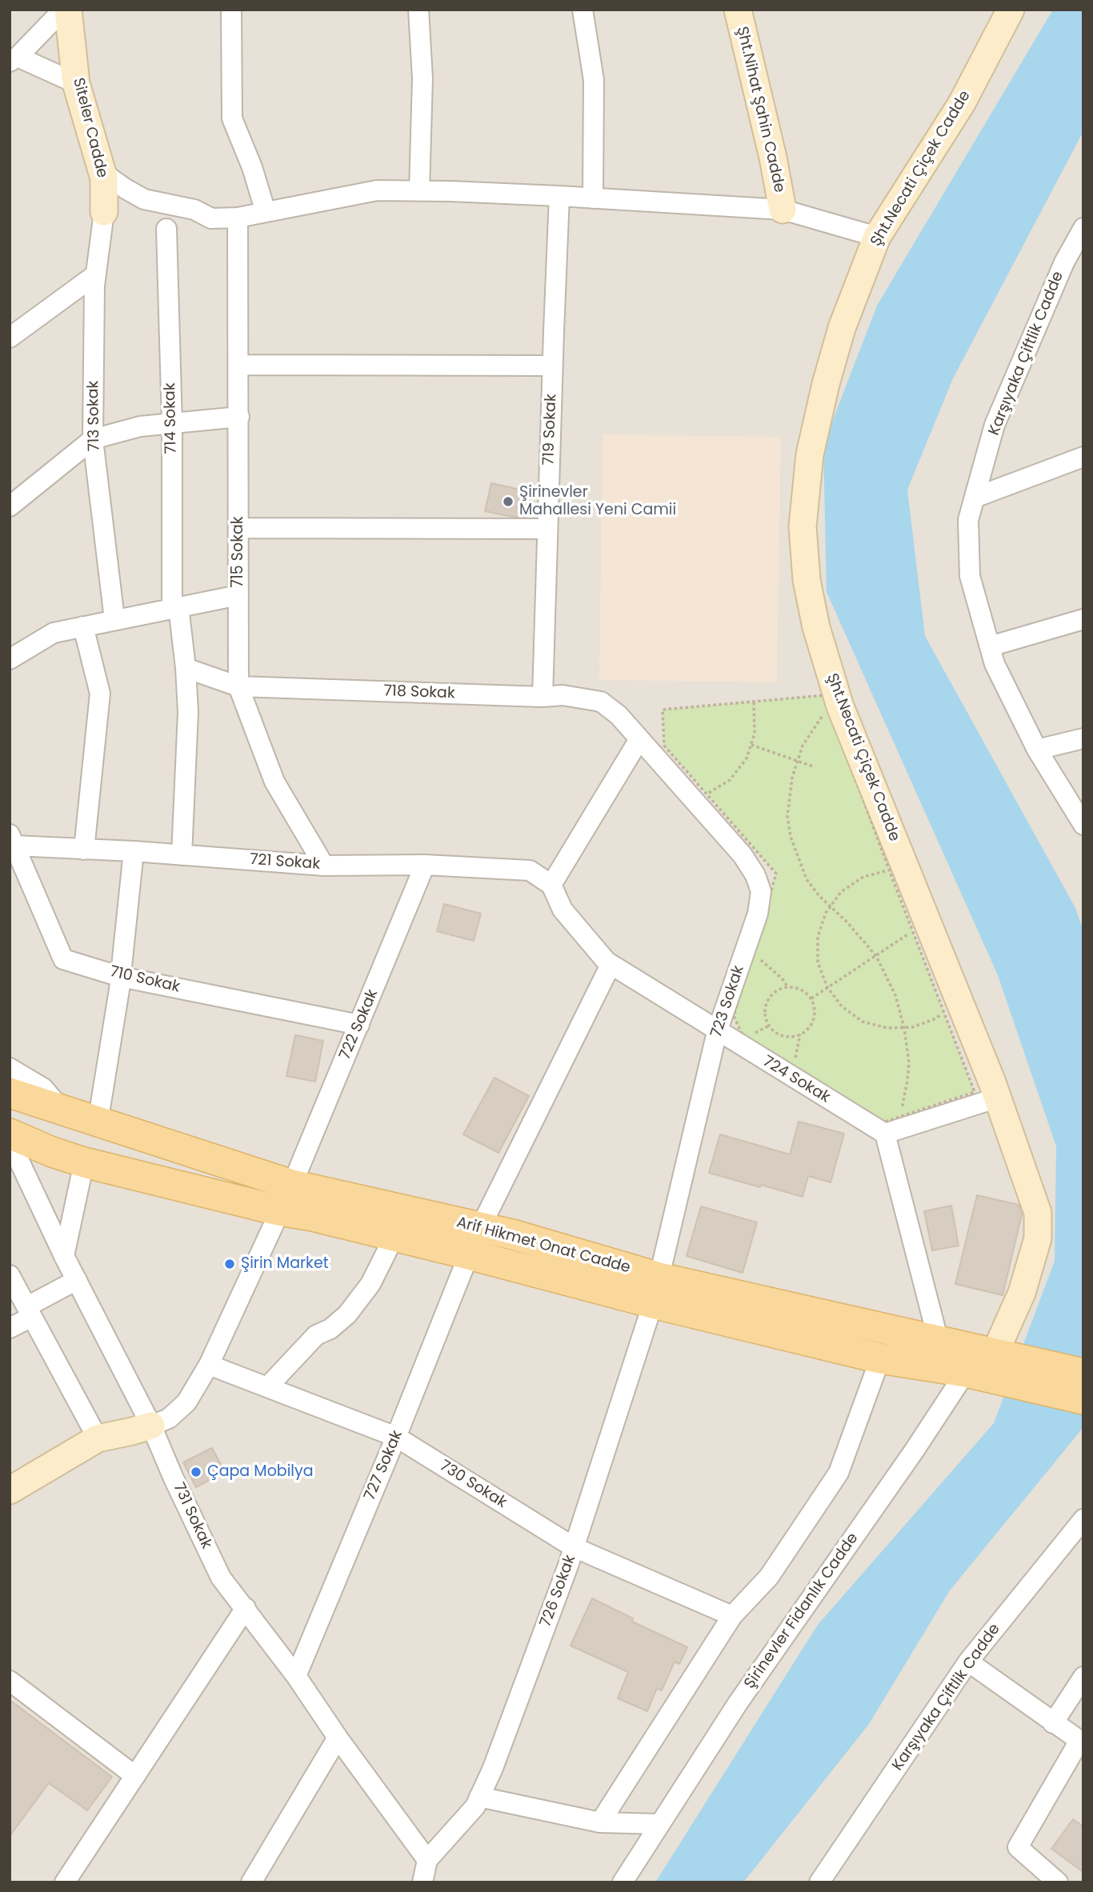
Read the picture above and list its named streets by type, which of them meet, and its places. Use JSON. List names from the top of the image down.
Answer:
{
  "streets": {
    "main road": ["Arif Hikmet Onat Cadde"],
    "street": [
      "Şht.Nihat Şahin Cadde",
      "Siteler Cadde",
      "Şht.Necati Çiçek Cadde",
      "Karşıyaka Çiftlik Cadde",
      "713 Sokak",
      "714 Sokak",
      "719 Sokak",
      "715 Sokak",
      "718 Sokak",
      "721 Sokak",
      "710 Sokak",
      "723 Sokak",
      "722 Sokak",
      "724 Sokak",
      "727 Sokak",
      "730 Sokak",
      "731 Sokak",
      "726 Sokak",
      "Şirinevler Fidanlık Cadde"
    ]
  },
  "crossings": [
    ["Siteler Cadde", "713 Sokak"],
    ["Şht.Necati Çiçek Cadde", "Arif Hikmet Onat Cadde"],
    ["714 Sokak", "718 Sokak"],
    ["714 Sokak", "721 Sokak"],
    ["719 Sokak", "718 Sokak"],
    ["715 Sokak", "718 Sokak"],
    ["715 Sokak", "721 Sokak"],
    ["718 Sokak", "723 Sokak"],
    ["721 Sokak", "710 Sokak"],
    ["721 Sokak", "722 Sokak"],
    ["721 Sokak", "724 Sokak"],
    ["710 Sokak", "722 Sokak"],
    ["723 Sokak", "724 Sokak"],
    ["723 Sokak", "Arif Hikmet Onat Cadde"],
    ["723 Sokak", "726 Sokak"],
    ["722 Sokak", "Arif Hikmet Onat Cadde"],
    ["722 Sokak", "730 Sokak"],
    ["722 Sokak", "731 Sokak"],
    ["Arif Hikmet Onat Cadde", "727 Sokak"],
    ["Arif Hikmet Onat Cadde", "726 Sokak"],
    ["Arif Hikmet Onat Cadde", "Şirinevler Fidanlık Cadde"],
    ["727 Sokak", "730 Sokak"],
    ["727 Sokak", "731 Sokak"],
    ["730 Sokak", "726 Sokak"],
    ["731 Sokak", "726 Sokak"]
  ],
  "places": ["Şirinevler Mahallesi Yeni Camii", "Şirin Market", "Çapa Mobilya"]
}
